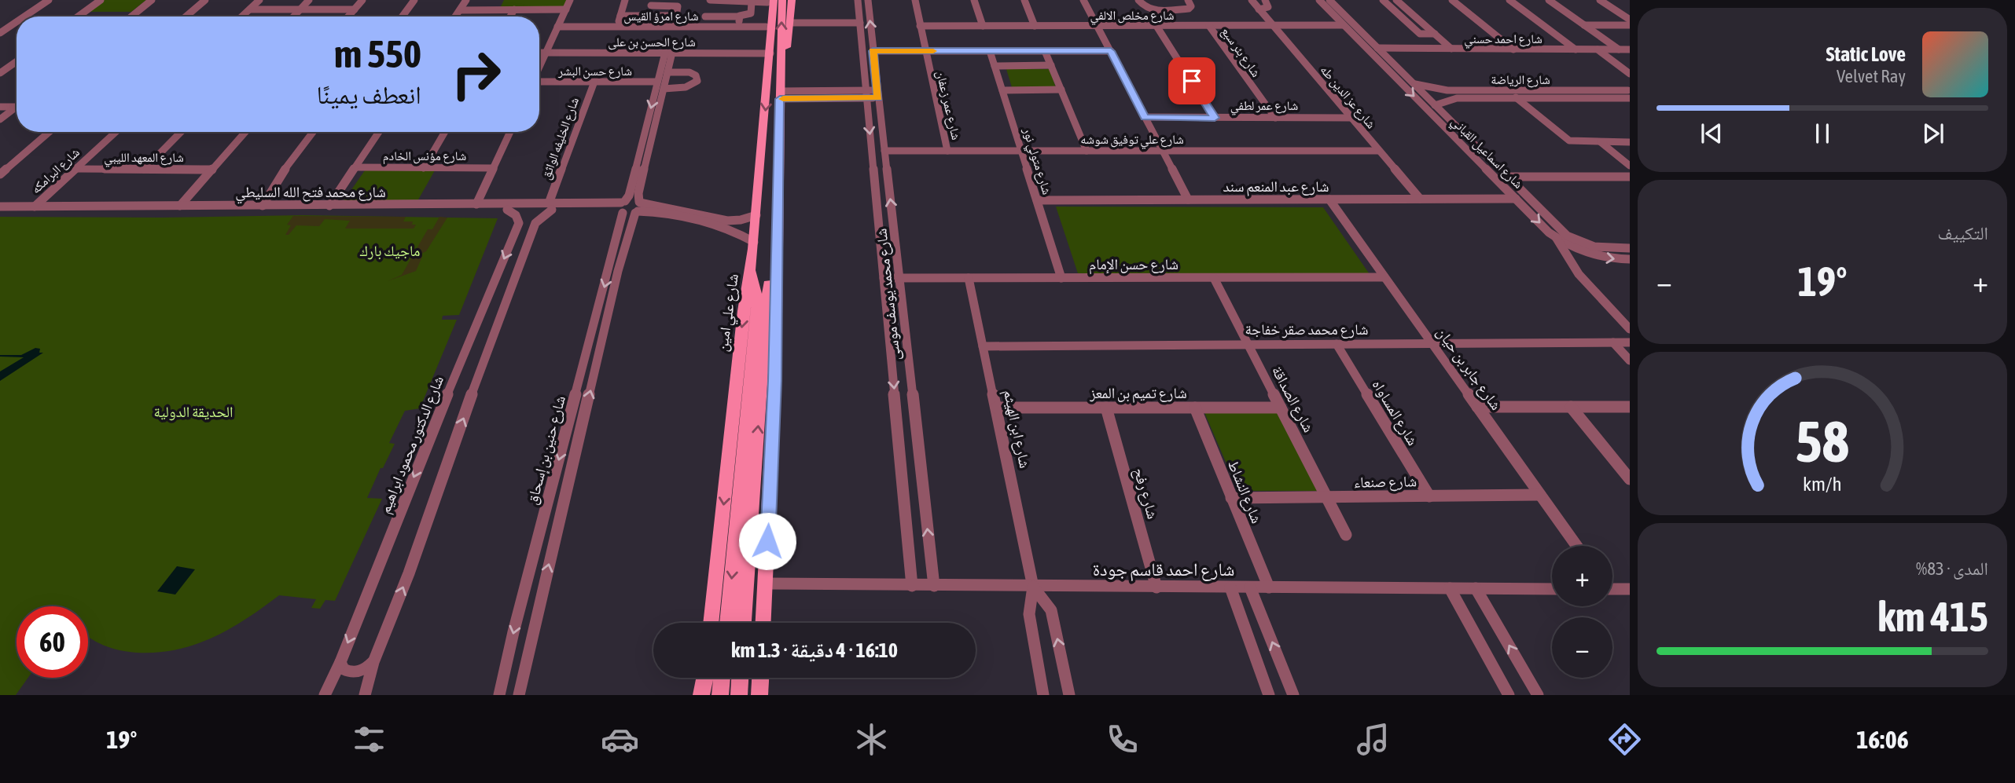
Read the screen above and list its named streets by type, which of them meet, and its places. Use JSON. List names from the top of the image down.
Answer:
{
  "streets": {
    "main road": ["شارع علي امين"],
    "street": [
      "شارع مخلص الالفي",
      "شارع امرؤ القيس",
      "شارع احمد حسني",
      "شارع الحسن بن على",
      "شارع بئر سبع",
      "شارع حسن البشر",
      "شارع الرياضة",
      "شارع عز الدين طه",
      "شارع عمر زعفان",
      "شارع عمر لطفي",
      "شارع الخليفه الواثق",
      "شارع علي توفيق شوشه",
      "شارع اسماعيل القباني",
      "شارع مؤنس الخادم",
      "شارع المعهد الليبي",
      "شارع متولي نور",
      "شارع البرامكه",
      "شارع عبد المنعم سند",
      "شارع محمد فتح الله السليطي",
      "شارع حسن الإمام",
      "شارع محمد يوسف موسى",
      "شارع محمد صقر خفاجة",
      "شارع جابر بن حيان",
      "شارع تميم بن المعز",
      "شارع الصداقة",
      "شارع المساواه",
      "شارع ابن الهيثم",
      "شارع الدكتور محمود ابراهيم",
      "شارع حنين بن إسحاق",
      "شارع صنعاء",
      "شارع النشاط",
      "شارع رفح",
      "شارع احمد قاسم جودة"
    ]
  },
  "crossings": [
    ["شارع مخلص الالفي", "شارع بئر سبع"],
    ["شارع مخلص الالفي", "شارع عز الدين طه"],
    ["شارع مخلص الالفي", "شارع عمر زعفان"],
    ["شارع مخلص الالفي", "شارع اسماعيل القباني"],
    ["شارع امرؤ القيس", "شارع علي امين"],
    ["شارع احمد حسني", "شارع اسماعيل القباني"],
    ["شارع الحسن بن على", "شارع علي امين"],
    ["شارع الحسن بن على", "شارع حنين بن إسحاق"],
    ["شارع بئر سبع", "شارع عمر لطفي"],
    ["شارع حسن البشر", "شارع الخليفه الواثق"],
    ["شارع حسن البشر", "شارع حنين بن إسحاق"],
    ["شارع الرياضة", "شارع اسماعيل القباني"],
    ["شارع عز الدين طه", "شارع عمر لطفي"],
    ["شارع عز الدين طه", "شارع علي توفيق شوشه"],
    ["شارع عز الدين طه", "شارع عبد المنعم سند"],
    ["شارع عمر زعفان", "شارع علي توفيق شوشه"],
    ["شارع الخليفه الواثق", "شارع محمد فتح الله السليطي"],
    ["شارع علي توفيق شوشه", "شارع متولي نور"],
    ["شارع علي توفيق شوشه", "شارع محمد يوسف موسى"],
    ["شارع اسماعيل القباني", "شارع عبد المنعم سند"],
    ["شارع المعهد الليبي", "شارع البرامكه"],
    ["شارع متولي نور", "شارع عبد المنعم سند"],
    ["شارع متولي نور", "شارع حسن الإمام"],
    ["شارع البرامكه", "شارع محمد فتح الله السليطي"],
    ["شارع عبد المنعم سند", "شارع جابر بن حيان"],
    ["شارع محمد فتح الله السليطي", "شارع حنين بن إسحاق"],
    ["شارع حسن الإمام", "شارع محمد يوسف موسى"],
    ["شارع حسن الإمام", "شارع جابر بن حيان"],
    ["شارع حسن الإمام", "شارع الصداقة"],
    ["شارع حسن الإمام", "شارع ابن الهيثم"],
    ["شارع محمد يوسف موسى", "شارع احمد قاسم جودة"],
    ["شارع علي امين", "شارع احمد قاسم جودة"],
    ["شارع محمد صقر خفاجة", "شارع جابر بن حيان"],
    ["شارع محمد صقر خفاجة", "شارع الصداقة"],
    ["شارع محمد صقر خفاجة", "شارع المساواه"],
    ["شارع محمد صقر خفاجة", "شارع ابن الهيثم"],
    ["شارع جابر بن حيان", "شارع صنعاء"],
    ["شارع تميم بن المعز", "شارع الصداقة"],
    ["شارع تميم بن المعز", "شارع ابن الهيثم"],
    ["شارع تميم بن المعز", "شارع النشاط"],
    ["شارع تميم بن المعز", "شارع رفح"],
    ["شارع الصداقة", "شارع صنعاء"],
    ["شارع المساواه", "شارع صنعاء"],
    ["شارع ابن الهيثم", "شارع احمد قاسم جودة"],
    ["شارع صنعاء", "شارع النشاط"],
    ["شارع النشاط", "شارع احمد قاسم جودة"],
    ["شارع رفح", "شارع احمد قاسم جودة"]
  ],
  "parks": ["ماجيك بارك", "الحديقة الدولية"],
  "page": {
    "turn": ["550 m", "انعطف يمينًا"],
    "song": ["Static Love", "Velvet Ray"],
    "tile": [
      "التكييف",
      ["المدى · 83%", "415 km"]
    ],
    "heat": ["−", "19°", "+"],
    "map_buttons": ["+", "−"],
    "limit": "60",
    "trip": "16:10 · 4 دقيقة · 1.3 km",
    "tabs": ["16:06", "19°"],
    "gauge": ["58", "km/h"]
  }
}
